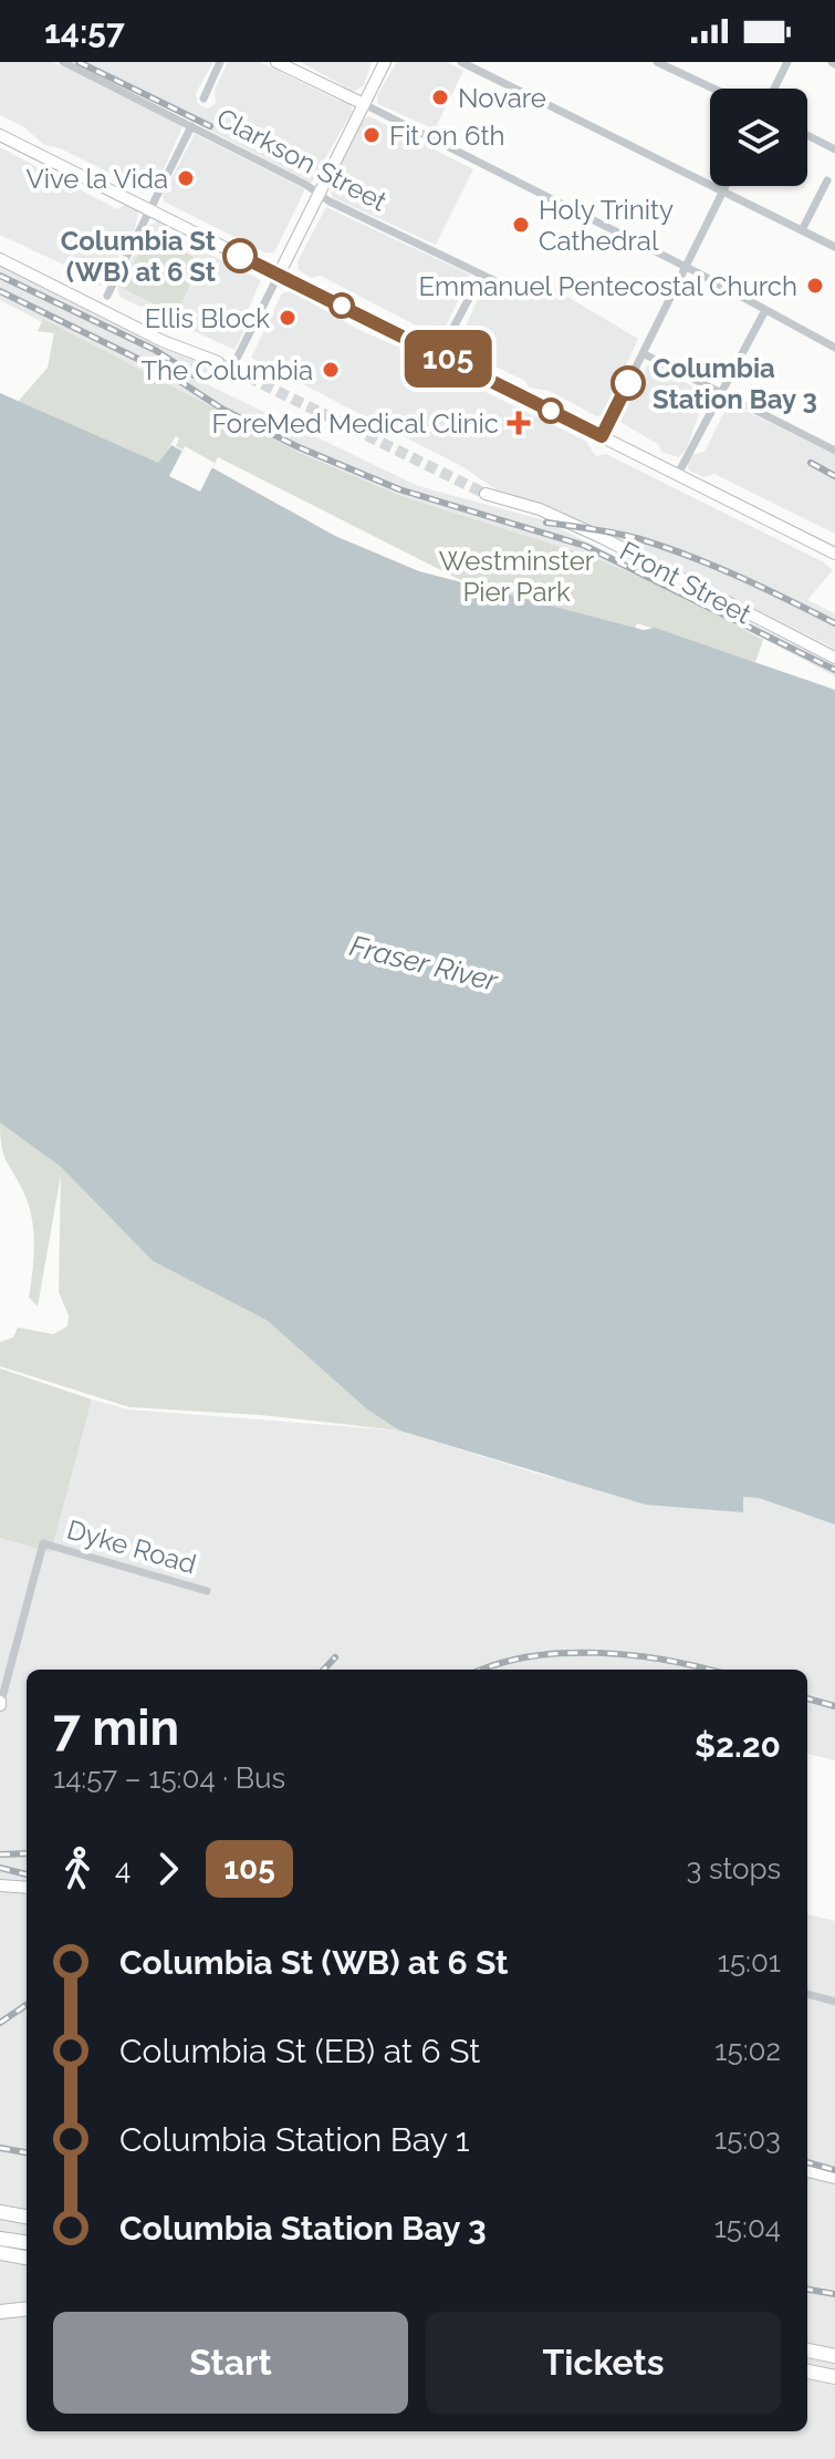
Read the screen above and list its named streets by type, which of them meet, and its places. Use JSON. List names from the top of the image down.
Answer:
{
  "streets": {
    "street": ["Clarkson Street", "Front Street", "Dyke Road"]
  },
  "water": ["Fraser River"],
  "parks": ["Westminster Pier Park"],
  "places": {
    "other": [
      "Novare",
      "Fit on 6th",
      "Vive la Vida",
      "Holy Trinity Cathedral",
      "Columbia St (WB) at 6 St",
      "Emmanuel Pentecostal Church",
      "Ellis Block",
      "The Columbia",
      "Columbia Station Bay 3"
    ],
    "health": ["ForeMed Medical Clinic"]
  },
  "lines": ["bus line 105"],
  "page": {
    "status": "14:57",
    "on_map": "105",
    "heading": ["7 min", "14:57 – 15:04 · Bus", "$2.20"],
    "legs": ["4", "105", "3 stops"],
    "list": [
      {
        "name": "Columbia St (WB) at 6 St",
        "value": "15:01"
      },
      {
        "name": "Columbia St (EB) at 6 St",
        "value": "15:02"
      },
      {
        "name": "Columbia Station Bay 1",
        "value": "15:03"
      },
      {
        "name": "Columbia Station Bay 3",
        "value": "15:04"
      }
    ],
    "buttons": ["Start", "Tickets"]
  }
}
